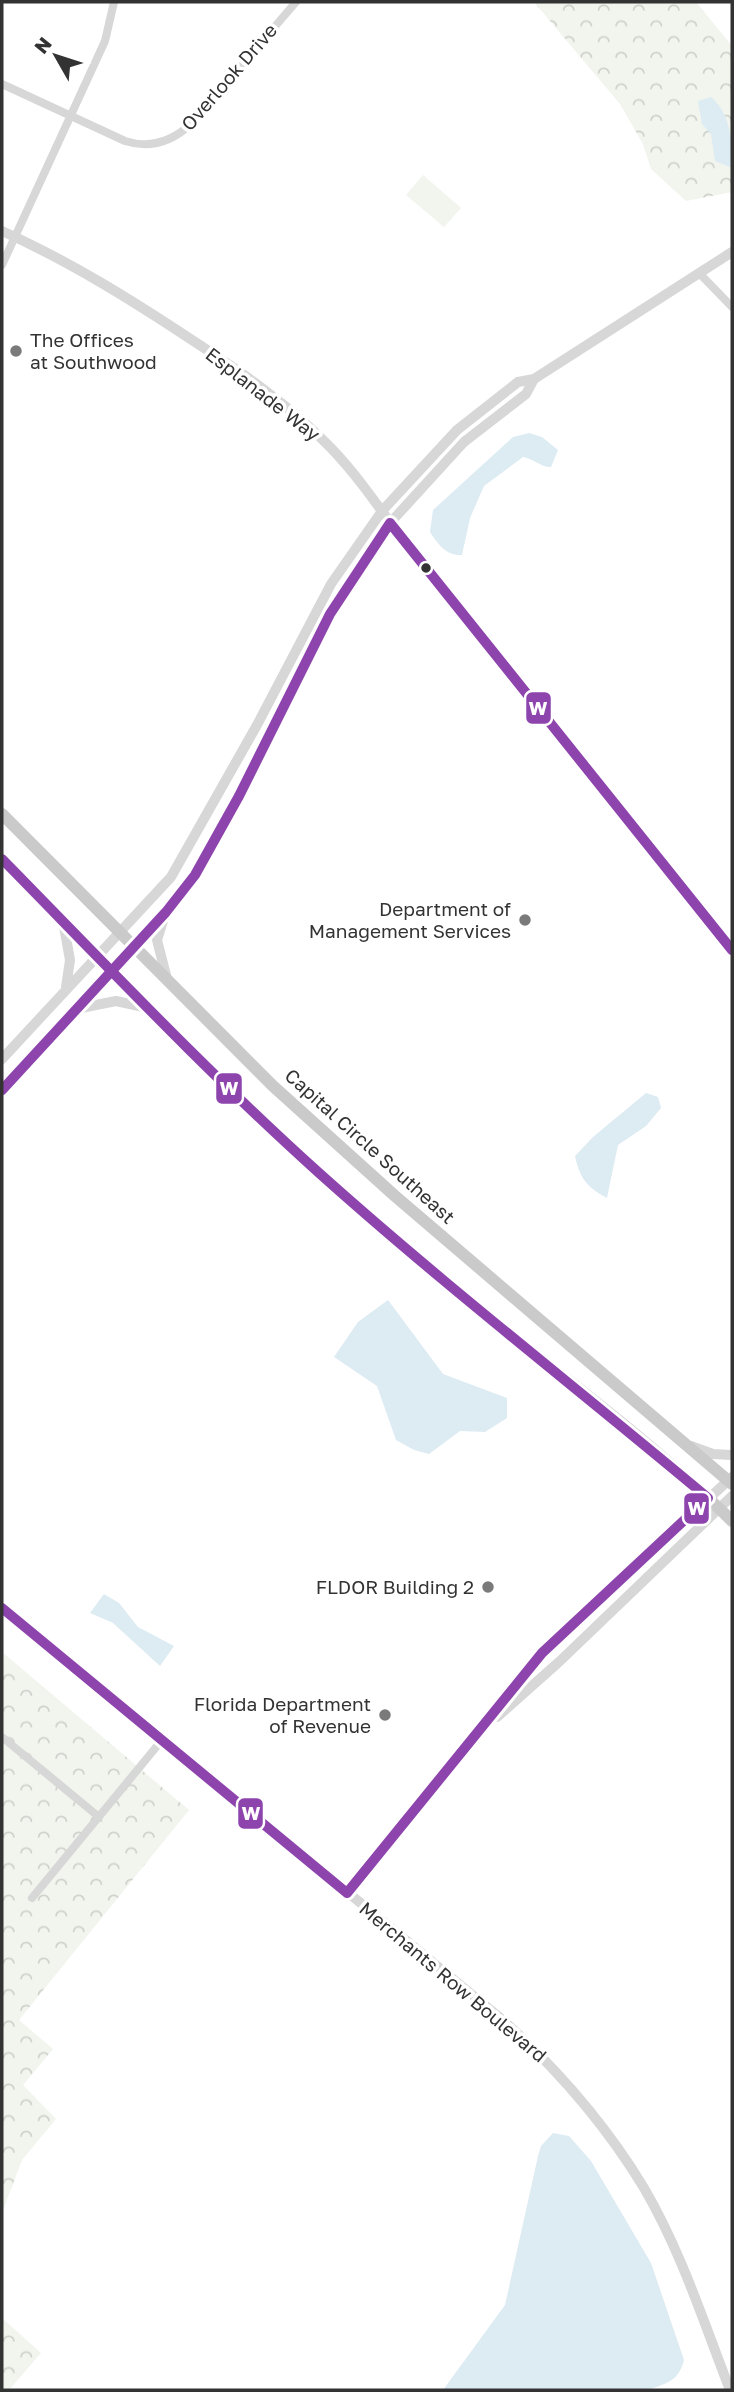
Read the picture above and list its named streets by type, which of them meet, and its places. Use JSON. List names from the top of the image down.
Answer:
{
  "streets": {
    "main road": ["Capital Circle Southeast"],
    "street": ["Overlook Drive", "Esplanade Way", "Merchants Row Boulevard"]
  },
  "places": [
    "The Offices at Southwood",
    "Department of Management Services",
    "FLDOR Building 2",
    "Florida Department of Revenue"
  ],
  "lines": ["transit line W"],
  "north": "top left"
}
